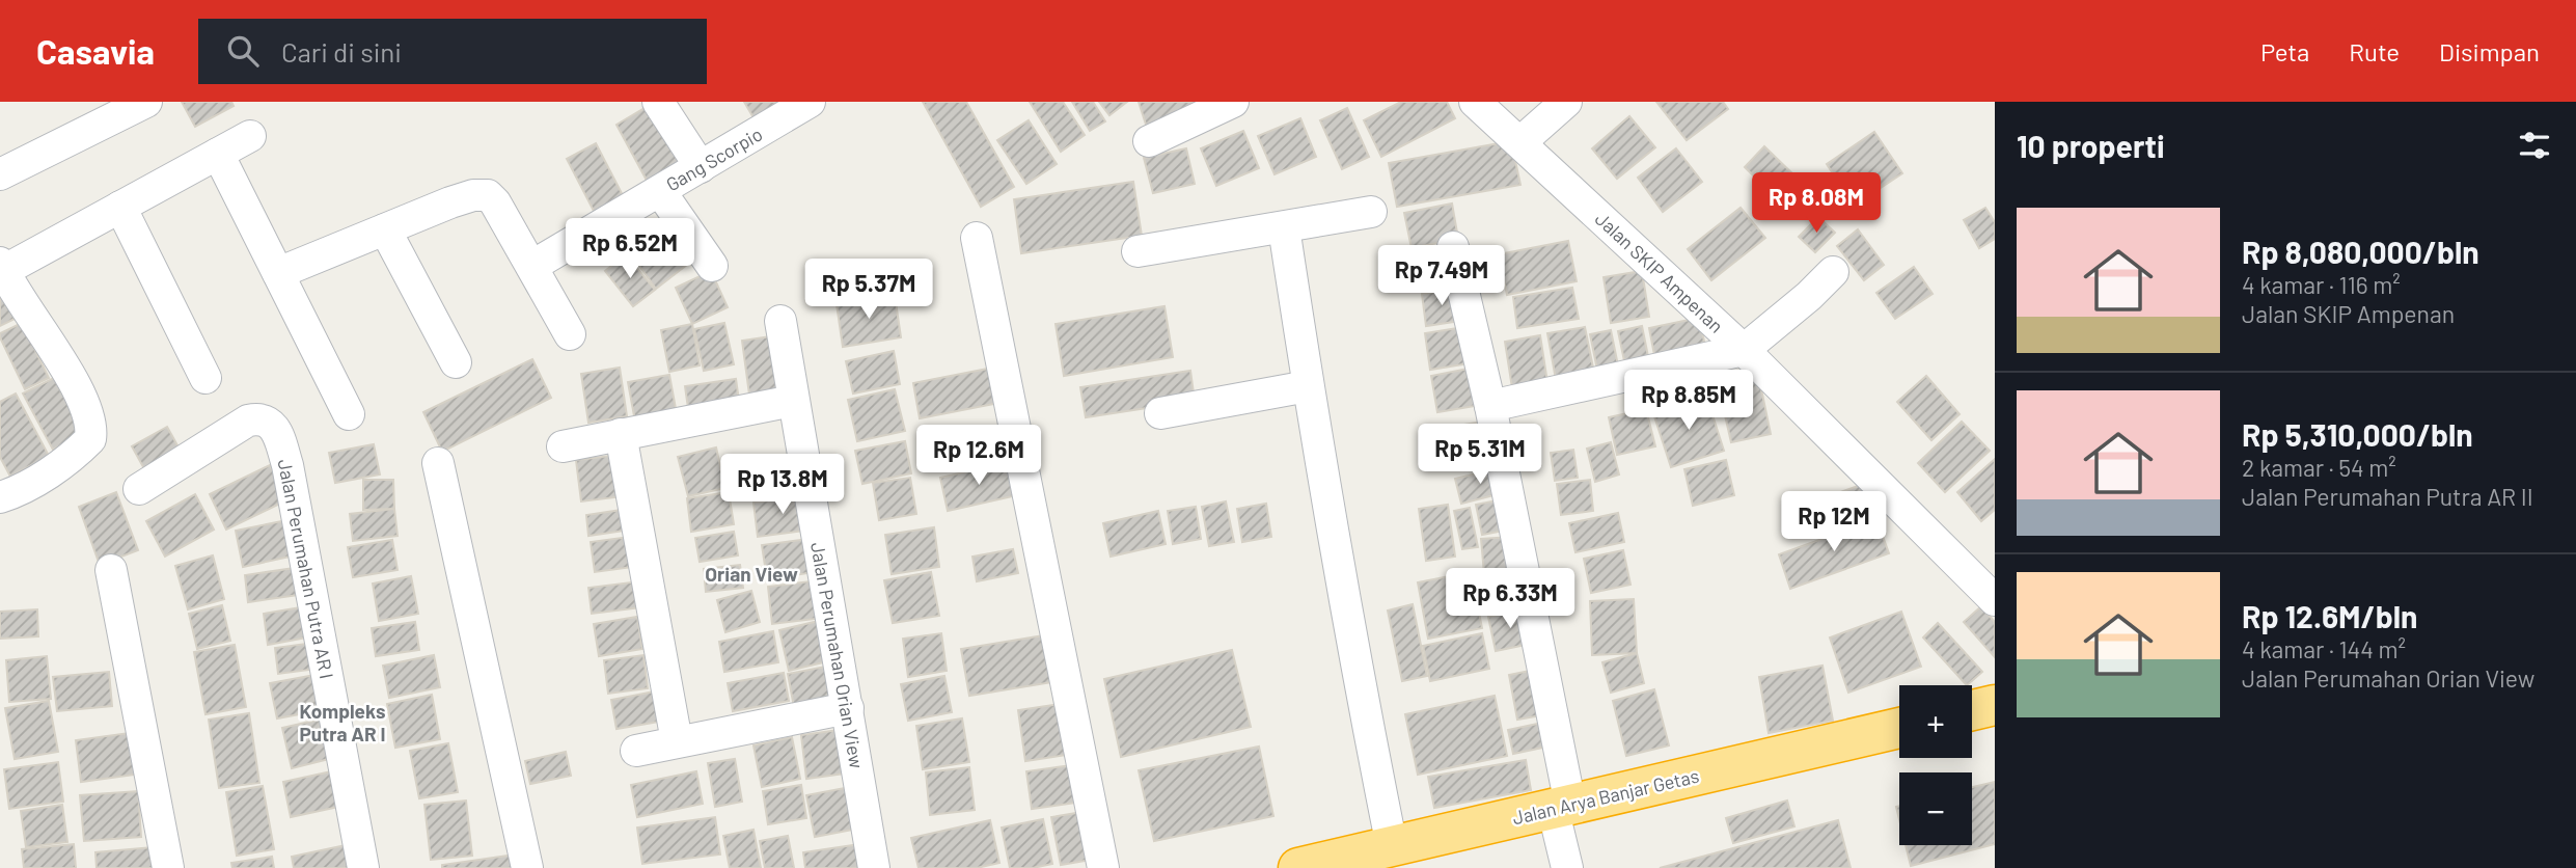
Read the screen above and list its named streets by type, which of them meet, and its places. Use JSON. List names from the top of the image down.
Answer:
{
  "streets": {
    "highway": ["Jalan Arya Banjar Getas"],
    "street": [
      "Gang Scorpio",
      "Jalan SKIP Ampenan",
      "Jalan Perumahan Putra AR I",
      "Jalan Perumahan Orian View"
    ]
  },
  "districts": ["Orian View", "Kompleks Putra AR I"],
  "page": {
    "header": "Casavia",
    "search": "Cari di sini",
    "nav": ["Peta", "Rute", "Disimpan"],
    "heading": "10 properti",
    "price": [
      "Rp 8.08M",
      "Rp 6.52M",
      "Rp 7.49M",
      "Rp 5.37M",
      "Rp 8.85M",
      "Rp 5.31M",
      "Rp 12.6M",
      "Rp 13.8M",
      "Rp 12M",
      "Rp 6.33M"
    ],
    "list": [
      {
        "name": "Rp 8,080,000/bln",
        "note": "4 kamar · 116 m² · Jalan SKIP Ampenan"
      },
      {
        "name": "Rp 5,310,000/bln",
        "note": "2 kamar · 54 m² · Jalan Perumahan Putra AR II"
      },
      {
        "name": "Rp 12.6M/bln",
        "note": "4 kamar · 144 m² · Jalan Perumahan Orian View"
      }
    ],
    "map_buttons": ["+", "−"]
  }
}
